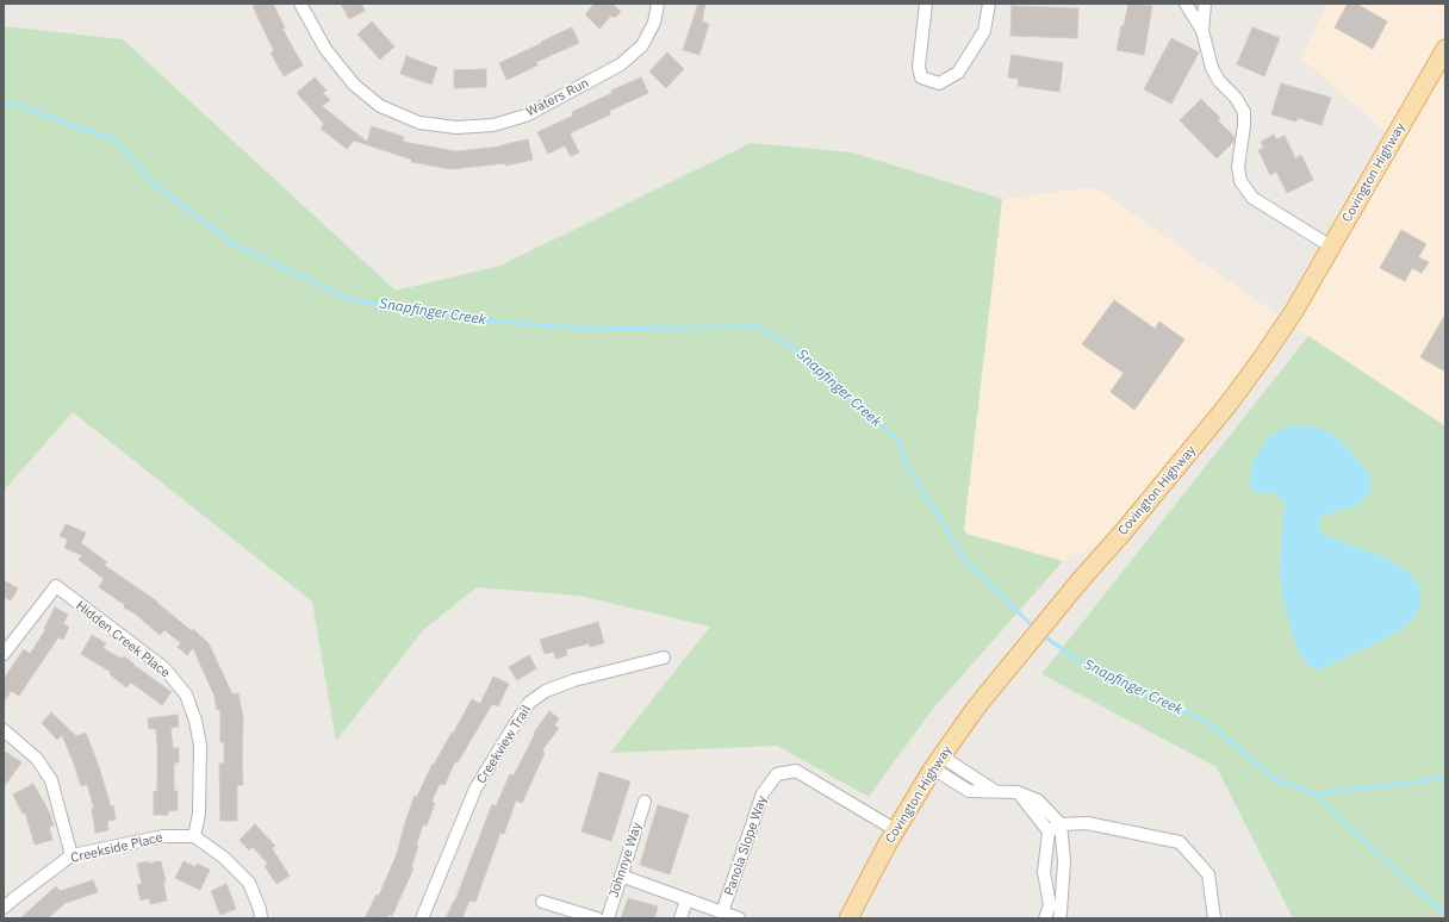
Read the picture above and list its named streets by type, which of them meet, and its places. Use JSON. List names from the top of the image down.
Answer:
{
  "streets": {
    "main road": ["Covington Highway"],
    "street": [
      "Waters Run",
      "Hidden Creek Place",
      "Creekview Trail",
      "Panola Slope Way",
      "Creekside Place",
      "Johnnye Way"
    ]
  },
  "crossings": [
    ["Covington Highway", "Panola Slope Way"],
    ["Hidden Creek Place", "Creekside Place"]
  ],
  "water": ["Snapfinger Creek"]
}
